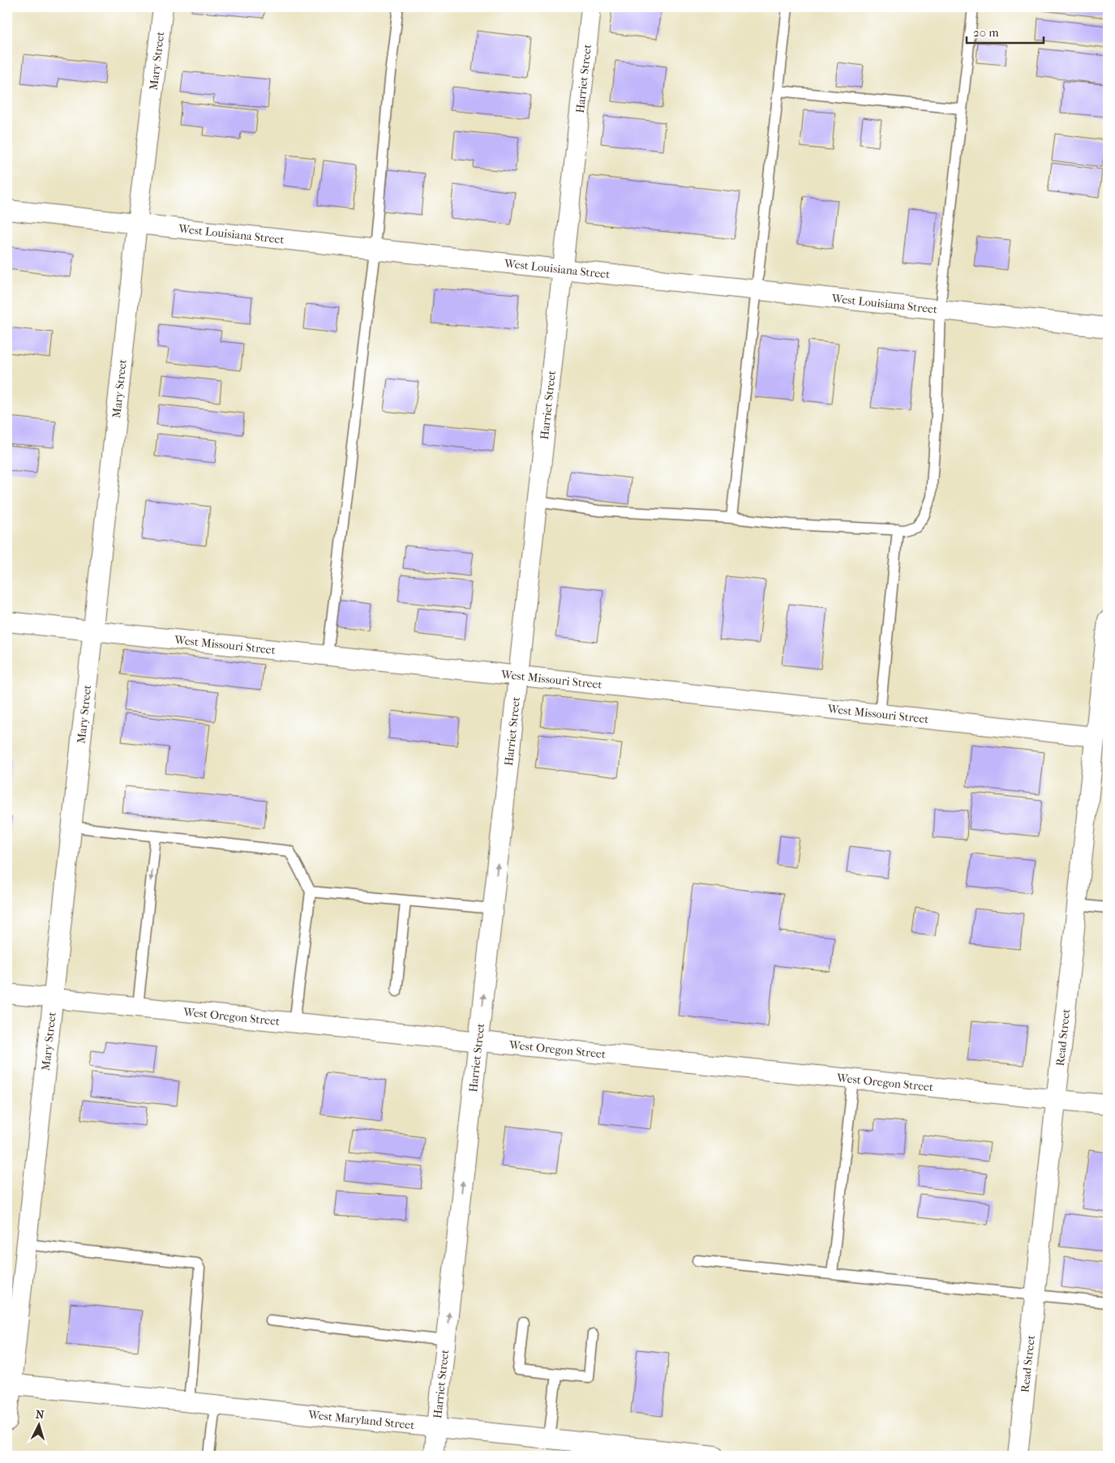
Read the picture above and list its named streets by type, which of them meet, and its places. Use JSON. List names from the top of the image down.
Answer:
{
  "streets": {
    "street": [
      "Mary Street",
      "Harriet Street",
      "West Louisiana Street",
      "West Missouri Street",
      "West Oregon Street",
      "Read Street",
      "West Maryland Street"
    ]
  },
  "crossings": [
    ["Mary Street", "West Louisiana Street"],
    ["Mary Street", "West Missouri Street"],
    ["Mary Street", "West Oregon Street"],
    ["Mary Street", "West Maryland Street"],
    ["Harriet Street", "West Louisiana Street"],
    ["Harriet Street", "West Missouri Street"],
    ["Harriet Street", "West Oregon Street"],
    ["Harriet Street", "West Maryland Street"],
    ["West Missouri Street", "Read Street"],
    ["West Oregon Street", "Read Street"]
  ],
  "one_way": ["Harriet Street"],
  "scale_bar": "20 m",
  "north": "top"
}
